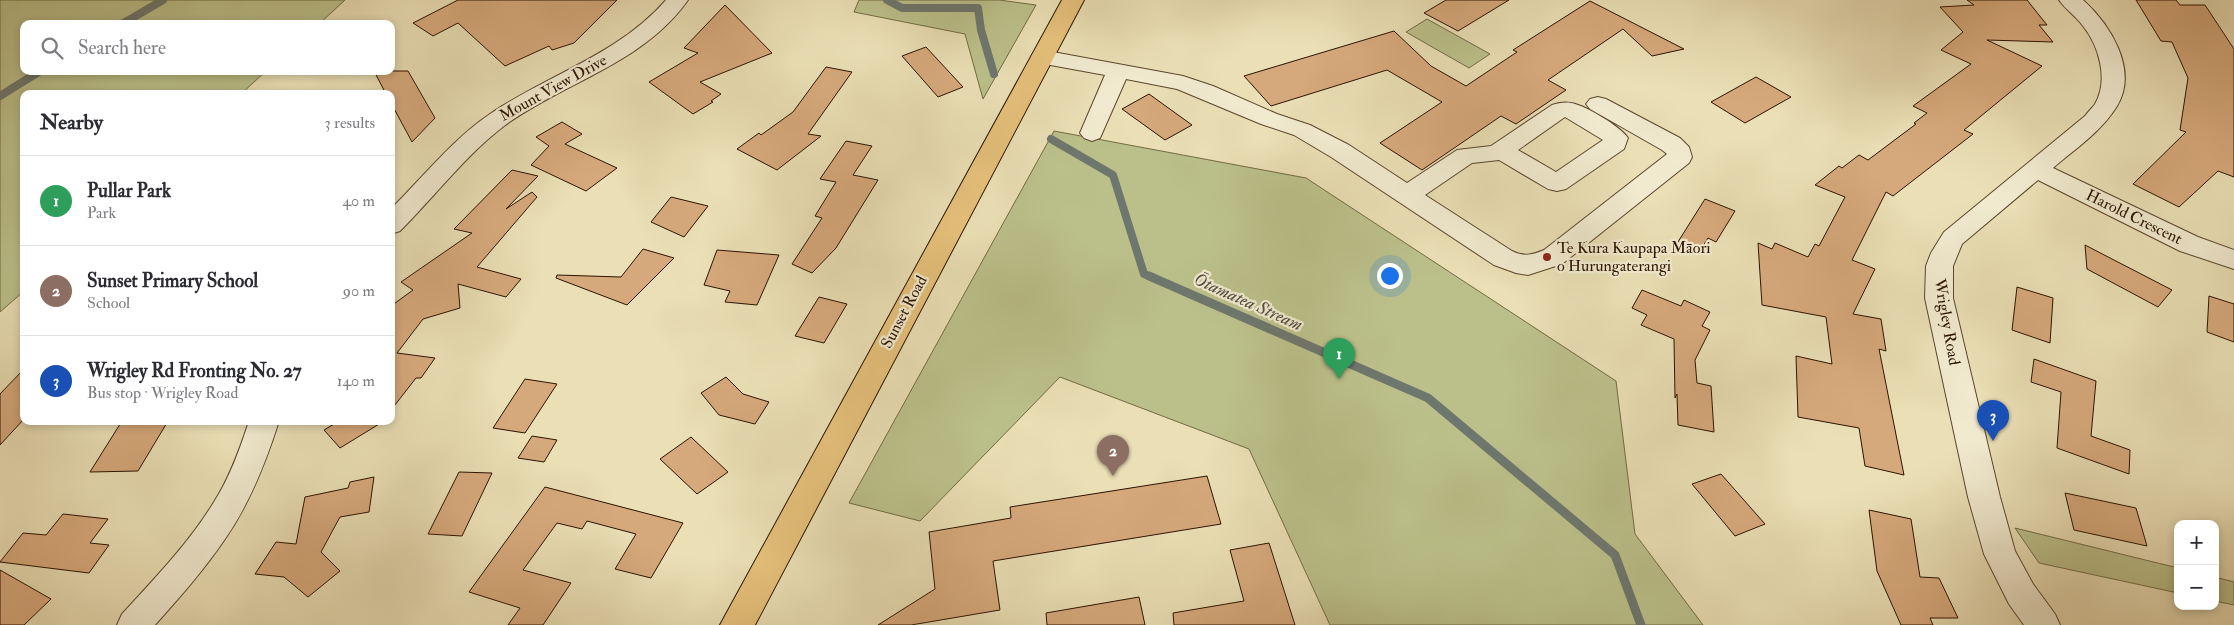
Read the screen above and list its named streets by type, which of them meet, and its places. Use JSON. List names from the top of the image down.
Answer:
{
  "streets": {
    "main road": ["Sunset Road"],
    "street": ["Mount View Drive", "Harold Crescent", "Wrigley Road"]
  },
  "crossings": [
    ["Harold Crescent", "Wrigley Road"]
  ],
  "water": ["Ōtamatea Stream"],
  "places": ["Te Kura Kaupapa Māori o Hurungaterangi"],
  "page": {
    "search": "Search here",
    "heading": ["Nearby", "3 results"],
    "list": [
      {
        "mark": "1",
        "name": "Pullar Park",
        "note": "Park",
        "value": "40 m"
      },
      {
        "mark": "2",
        "name": "Sunset Primary School",
        "note": "School",
        "value": "90 m"
      },
      {
        "mark": "3",
        "name": "Wrigley Rd Fronting No. 27",
        "note": "Bus stop · Wrigley Road",
        "value": "140 m"
      }
    ],
    "pins": ["1", "3", "2"],
    "map_buttons": ["+", "−"]
  }
}
